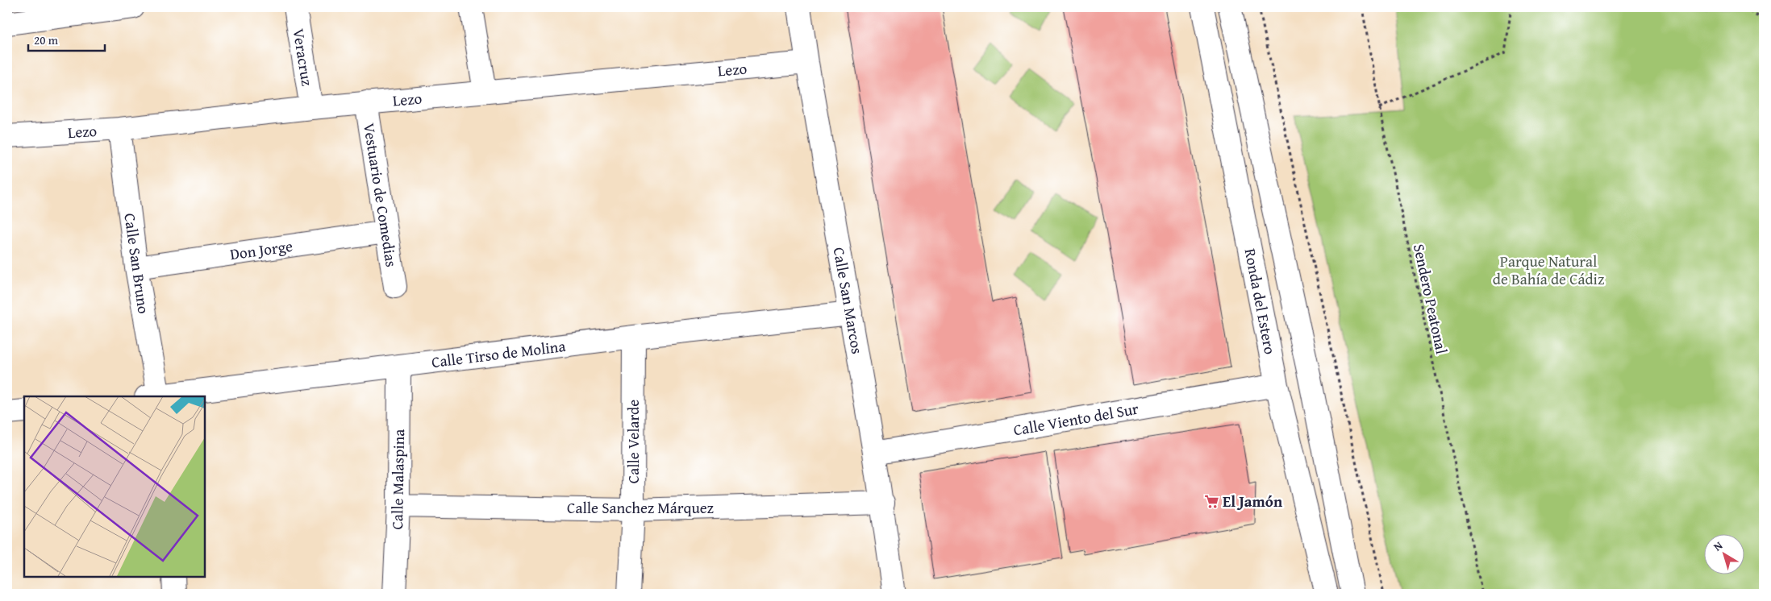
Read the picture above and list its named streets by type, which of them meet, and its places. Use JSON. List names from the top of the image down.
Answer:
{
  "streets": {
    "street": [
      "Veracruz",
      "Lezo",
      "Vestuario de Comedias",
      "Don Jorge",
      "Calle San Bruno",
      "Calle San Marcos",
      "Ronda del Estero",
      "Calle Tirso de Molina",
      "Calle Viento del Sur",
      "Calle Velarde",
      "Calle Malaspina",
      "Calle Sanchez Márquez"
    ],
    "path": ["Sendero Peatonal"]
  },
  "crossings": [
    ["Veracruz", "Lezo"],
    ["Lezo", "Vestuario de Comedias"],
    ["Lezo", "Calle San Bruno"],
    ["Lezo", "Calle San Marcos"],
    ["Vestuario de Comedias", "Don Jorge"],
    ["Don Jorge", "Calle San Bruno"],
    ["Calle San Marcos", "Calle Tirso de Molina"],
    ["Calle San Marcos", "Calle Viento del Sur"],
    ["Calle San Marcos", "Calle Sanchez Márquez"],
    ["Ronda del Estero", "Calle Viento del Sur"],
    ["Calle Tirso de Molina", "Calle Velarde"],
    ["Calle Tirso de Molina", "Calle Malaspina"],
    ["Calle Velarde", "Calle Sanchez Márquez"],
    ["Calle Malaspina", "Calle Sanchez Márquez"]
  ],
  "parks": ["Parque Natural de Bahía de Cádiz"],
  "places": {
    "supermarket": ["El Jamón"]
  },
  "scale_bar": "20 m",
  "north": "top left"
}
